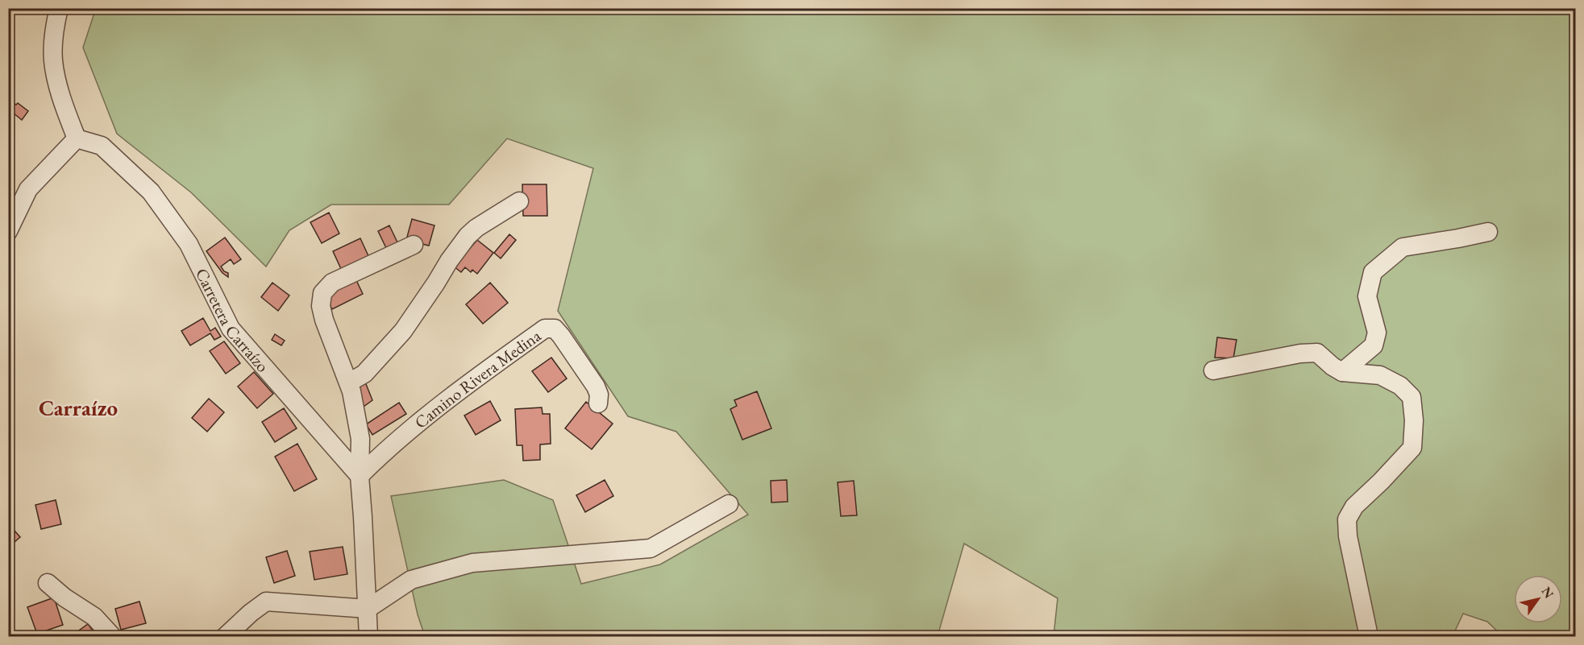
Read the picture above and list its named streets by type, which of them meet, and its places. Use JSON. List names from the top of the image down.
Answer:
{
  "streets": {
    "street": ["Carretera Carraízo", "Camino Rivera Medina"]
  },
  "crossings": [
    ["Carretera Carraízo", "Camino Rivera Medina"]
  ],
  "districts": ["Carraízo"],
  "north": "top right"
}
